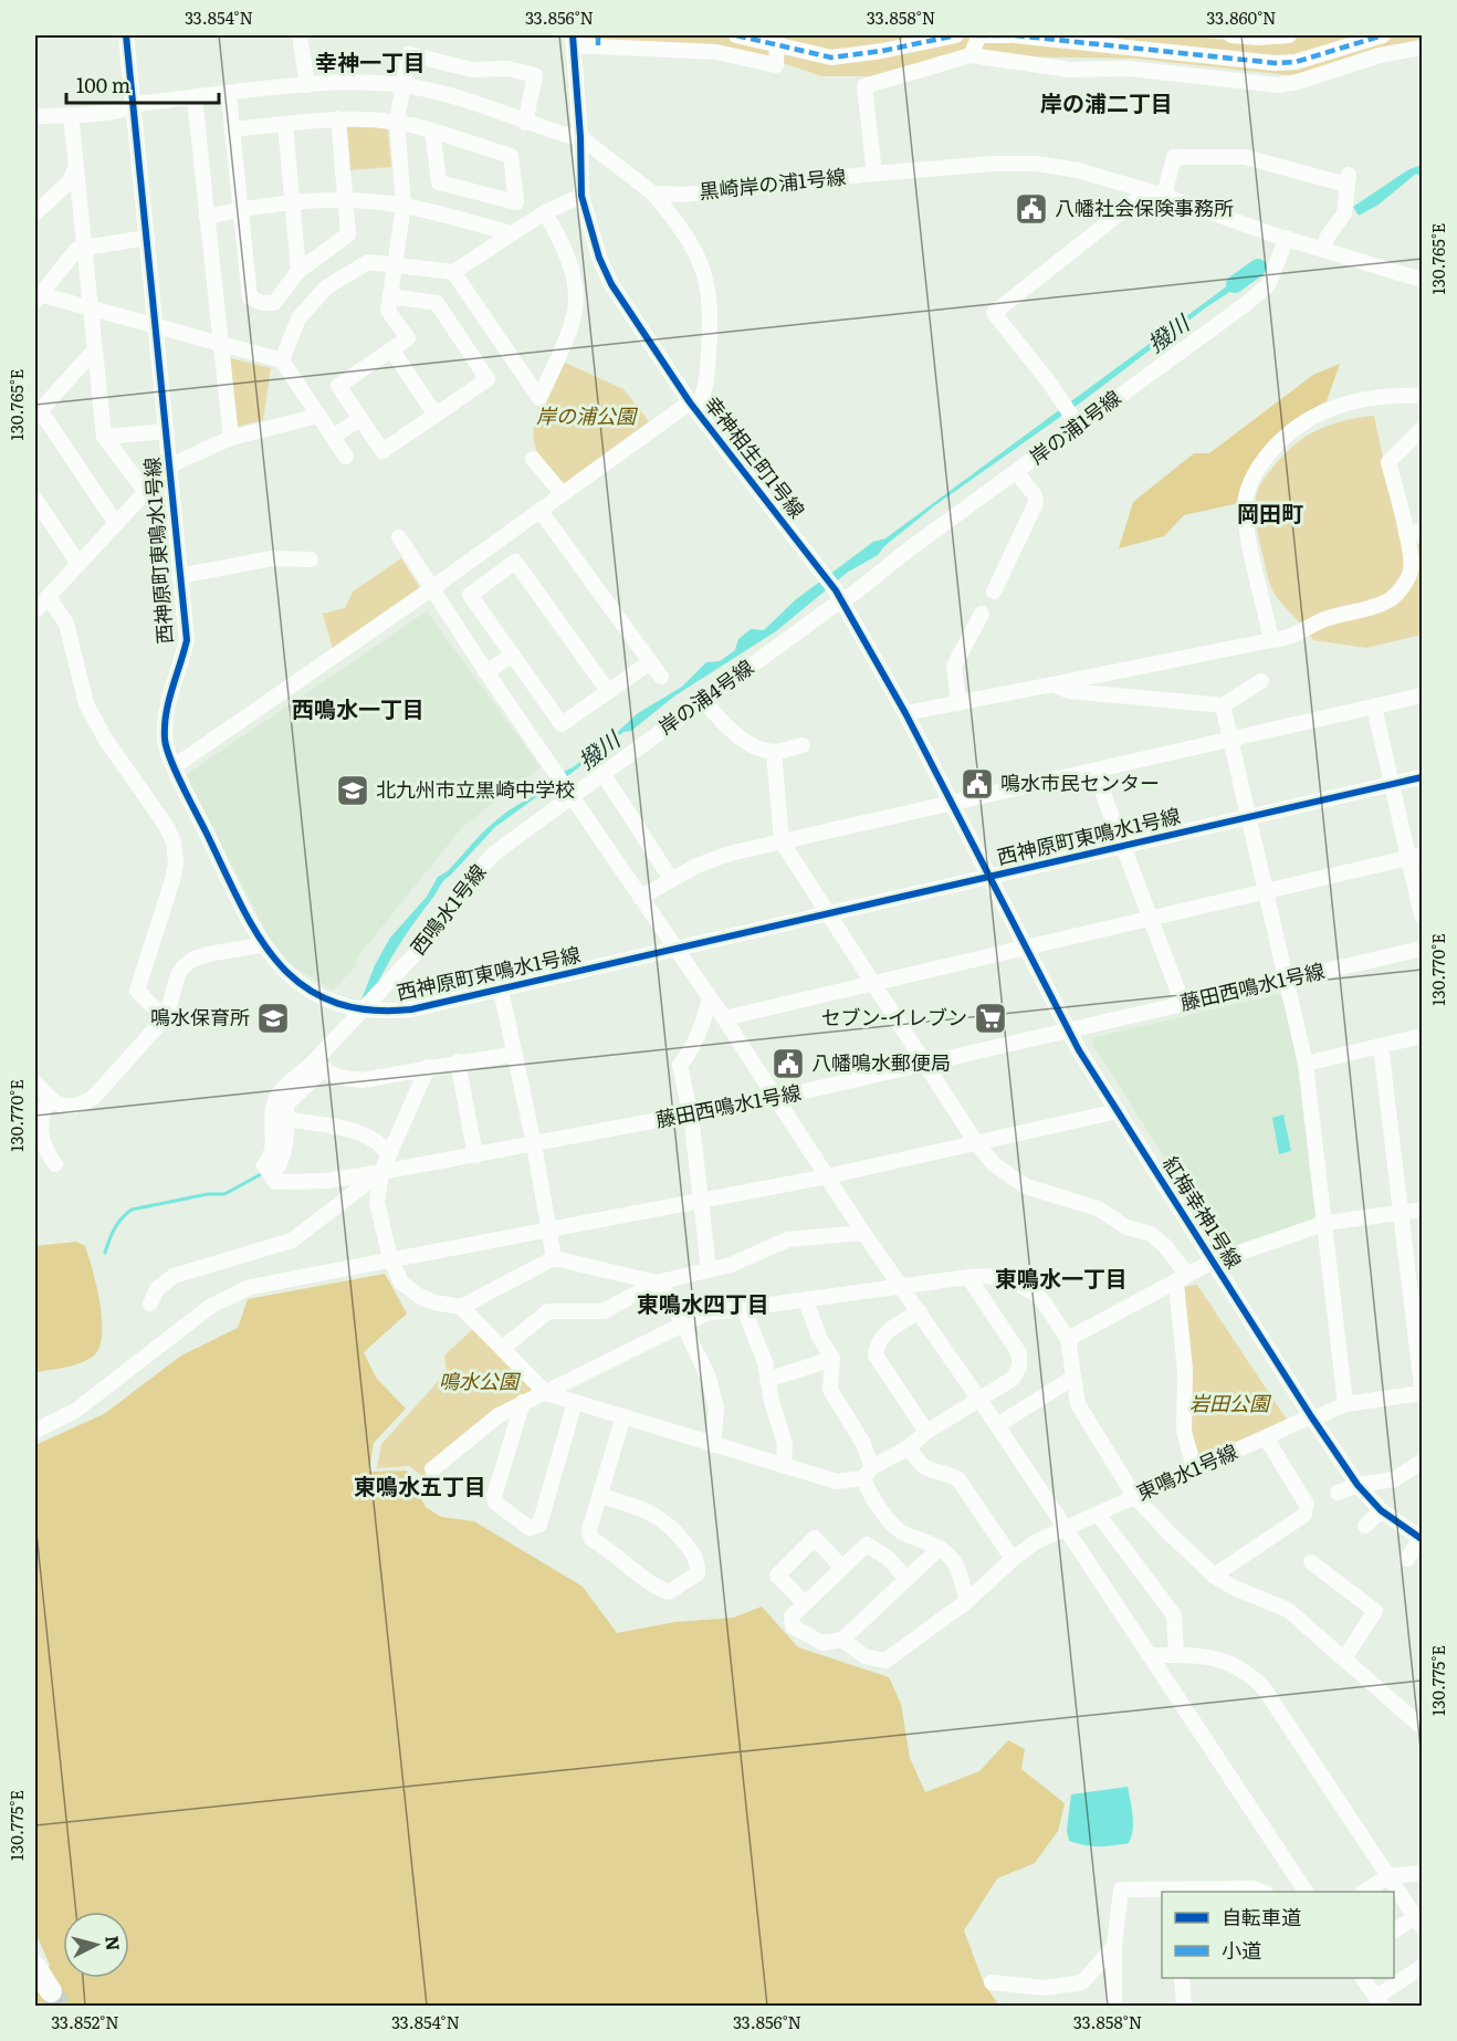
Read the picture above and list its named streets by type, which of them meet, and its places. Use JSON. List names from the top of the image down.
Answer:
{
  "streets": {
    "street": [
      "黒崎岸の浦1号線",
      "岸の浦1号線",
      "幸神相生町1号線",
      "西神原町東鳴水1号線",
      "岸の浦4号線",
      "西鳴水1号線",
      "藤田西鳴水1号線",
      "紅梅幸神1号線",
      "東鳴水1号線"
    ]
  },
  "crossings": [
    ["黒崎岸の浦1号線", "岸の浦1号線"],
    ["岸の浦1号線", "幸神相生町1号線"],
    ["岸の浦1号線", "岸の浦4号線"],
    ["幸神相生町1号線", "西神原町東鳴水1号線"],
    ["幸神相生町1号線", "岸の浦4号線"],
    ["幸神相生町1号線", "紅梅幸神1号線"],
    ["西神原町東鳴水1号線", "西鳴水1号線"],
    ["西神原町東鳴水1号線", "紅梅幸神1号線"],
    ["岸の浦4号線", "西鳴水1号線"],
    ["藤田西鳴水1号線", "紅梅幸神1号線"],
    ["紅梅幸神1号線", "東鳴水1号線"]
  ],
  "districts": [
    "幸神一丁目",
    "岸の浦二丁目",
    "岡田町",
    "西鳴水一丁目",
    "東鳴水一丁目",
    "東鳴水四丁目",
    "東鳴水五丁目"
  ],
  "water": ["撥川"],
  "parks": ["岸の浦公園", "鳴水公園", "岩田公園"],
  "places": {
    "public building": ["八幡社会保険事務所", "鳴水市民センター", "八幡鳴水郵便局"],
    "school or university": ["北九州市立黒崎中学校", "鳴水保育所"],
    "supermarket": ["セブン-イレブン"]
  },
  "legend": ["自転車道", "小道"],
  "scale_bar": "100 m",
  "north": "right",
  "coordinates": [
    "33.854°N",
    "33.856°N",
    "33.858°N",
    "33.860°N",
    "130.765°E",
    "130.770°E",
    "130.775°E",
    "33.852°N"
  ]
}
